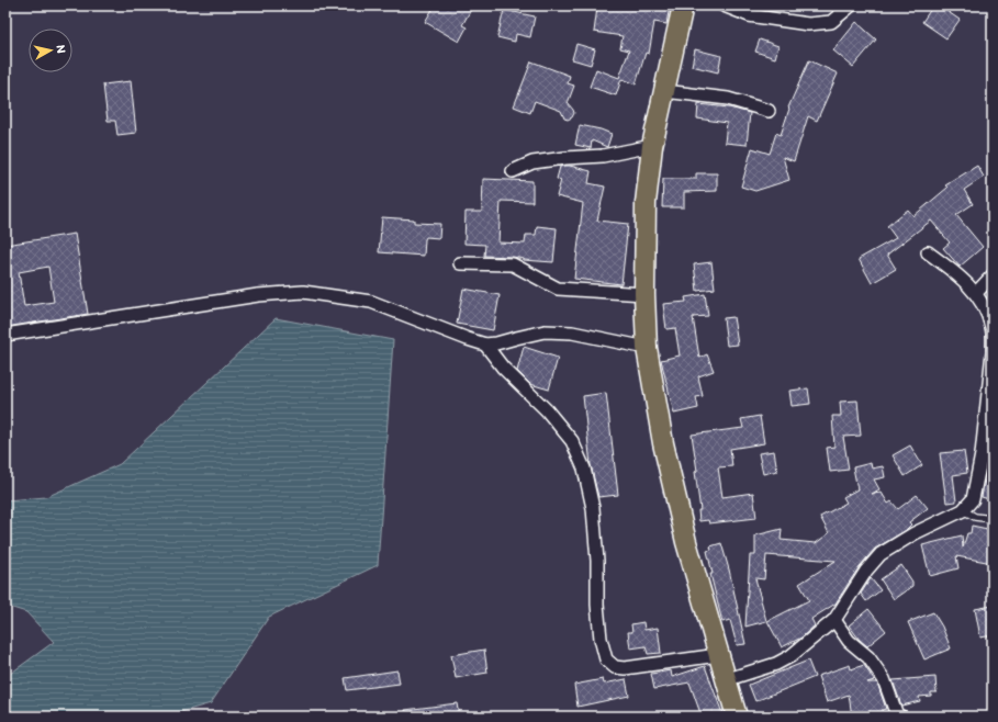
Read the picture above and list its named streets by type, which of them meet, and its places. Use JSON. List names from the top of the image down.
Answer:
{
  "north": "right"
}
